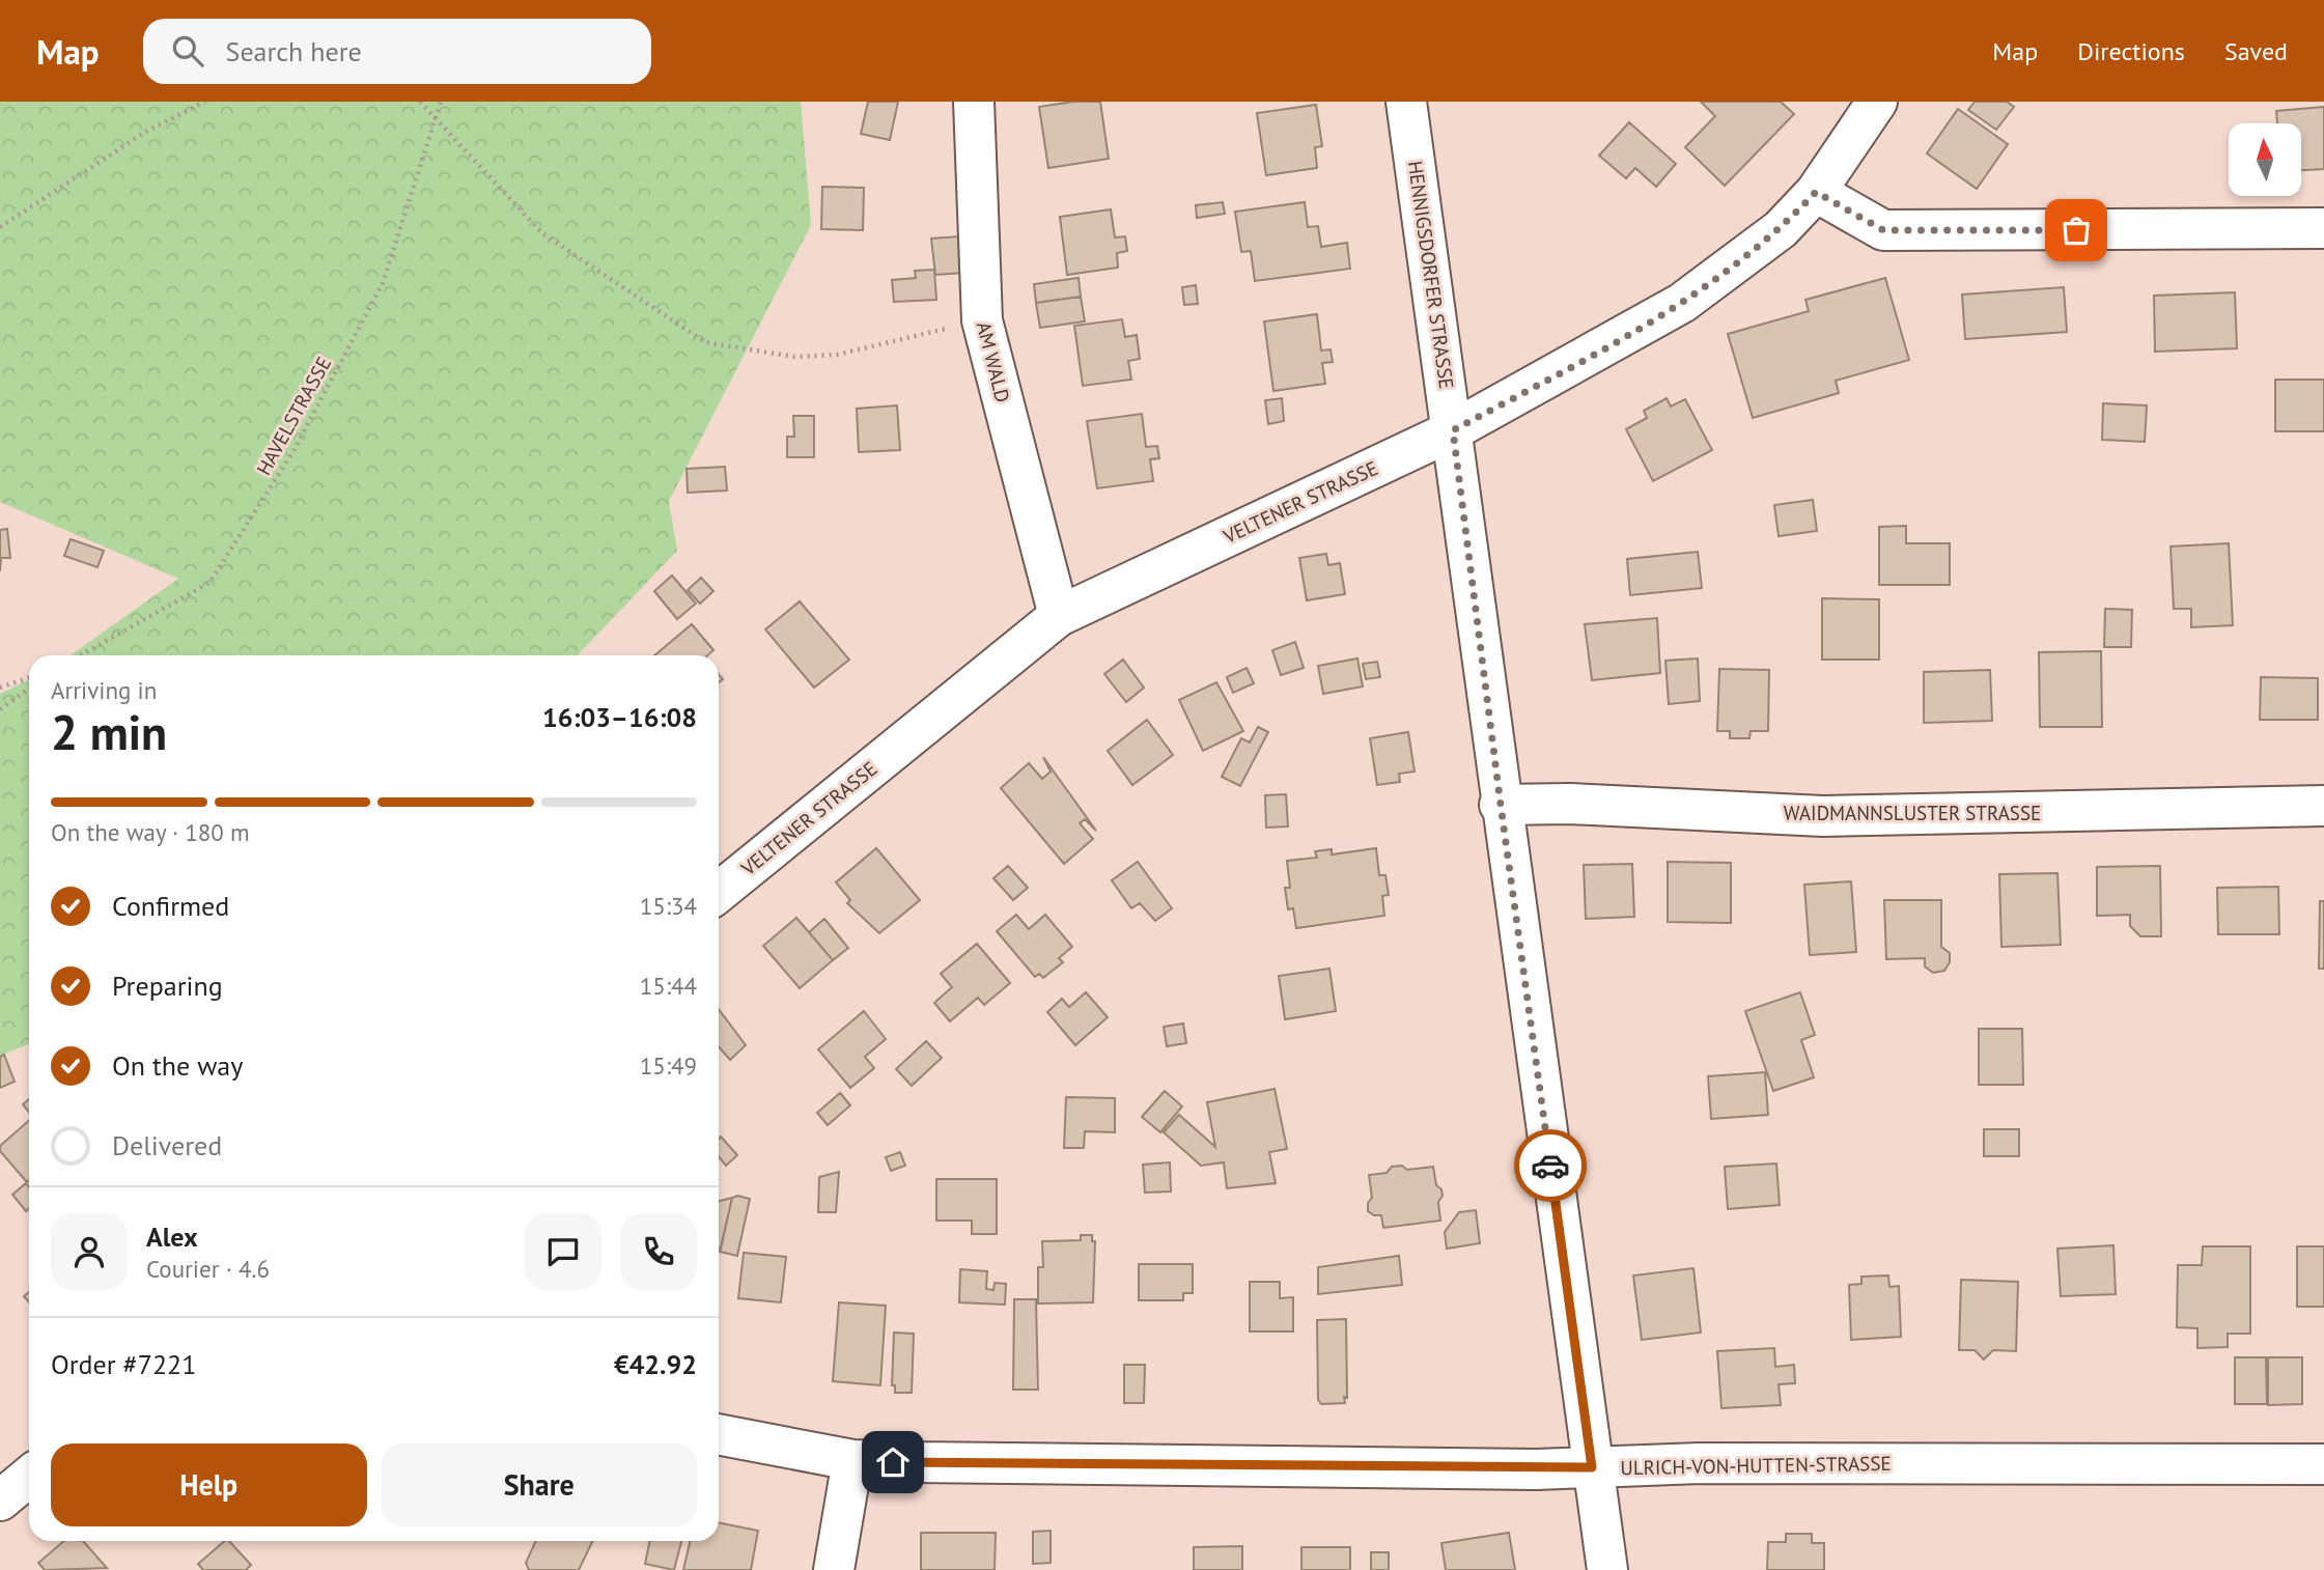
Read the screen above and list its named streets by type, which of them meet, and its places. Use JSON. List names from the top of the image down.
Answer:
{
  "streets": {
    "street": [
      "HENNIGSDORFER STRASSE",
      "AM WALD",
      "VELTENER STRASSE",
      "WAIDMANNSLUSTER STRASSE",
      "ULRICH-VON-HUTTEN-STRASSE"
    ],
    "path": ["HAVELSTRASSE"]
  },
  "crossings": [
    ["HENNIGSDORFER STRASSE", "VELTENER STRASSE"],
    ["HENNIGSDORFER STRASSE", "WAIDMANNSLUSTER STRASSE"],
    ["HENNIGSDORFER STRASSE", "ULRICH-VON-HUTTEN-STRASSE"],
    ["AM WALD", "VELTENER STRASSE"]
  ],
  "north": "top",
  "page": {
    "header": "Map",
    "search": "Search here",
    "nav": ["Map", "Directions", "Saved"],
    "heading": ["2 min", "Arriving in", "16:03–16:08"],
    "panel": [
      "Alex",
      "Courier · 4.6",
      "Order #7221",
      "€42.92"
    ],
    "bar": "On the way · 180 m",
    "list": [
      ["Confirmed", "15:34"],
      ["Preparing", "15:44"],
      ["On the way", "15:49"],
      "Delivered"
    ],
    "buttons": ["Help", "Share"]
  }
}
